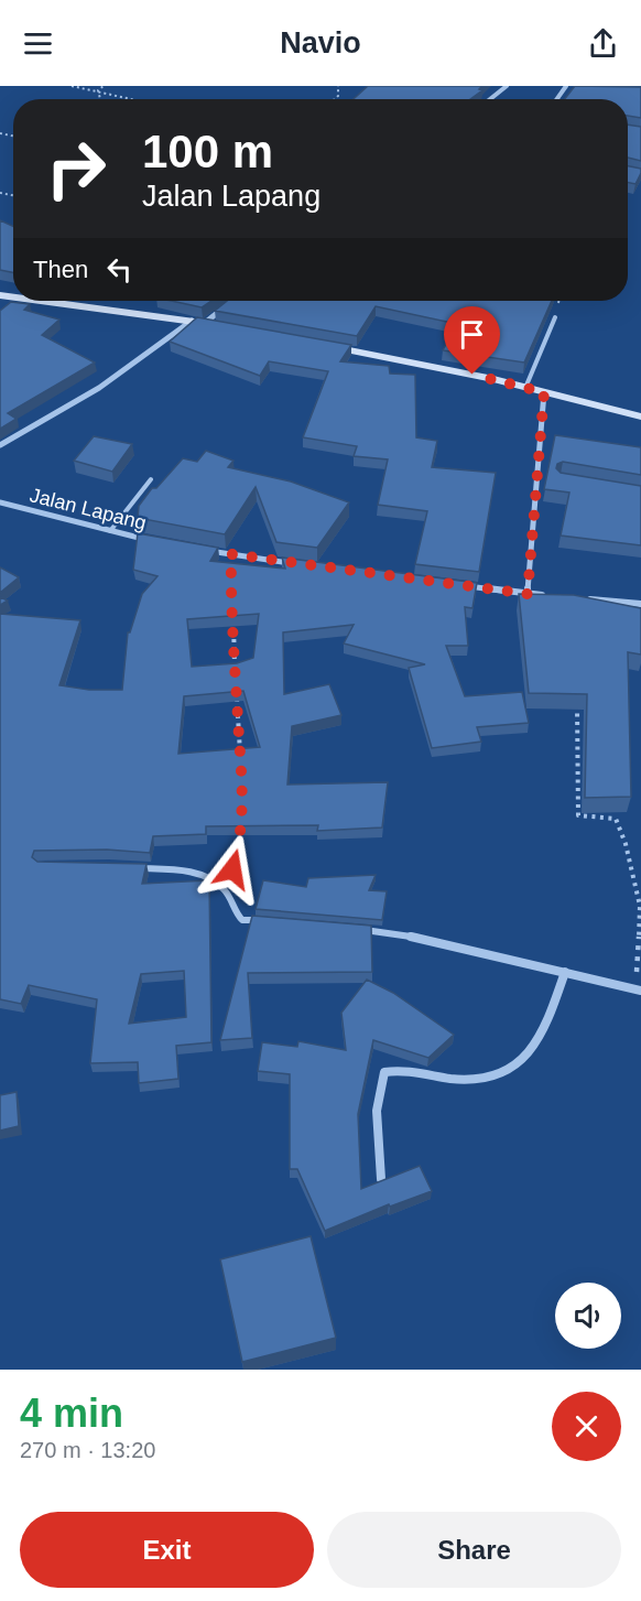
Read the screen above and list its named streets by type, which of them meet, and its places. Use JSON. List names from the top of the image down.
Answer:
{
  "streets": {
    "street": ["Jalan Lapang"]
  },
  "page": {
    "header": "Navio",
    "turn": ["100 m", "Jalan Lapang"],
    "then": "Then",
    "heading": ["4 min", "270 m · 13:20"],
    "buttons": ["Exit", "Share"]
  }
}
